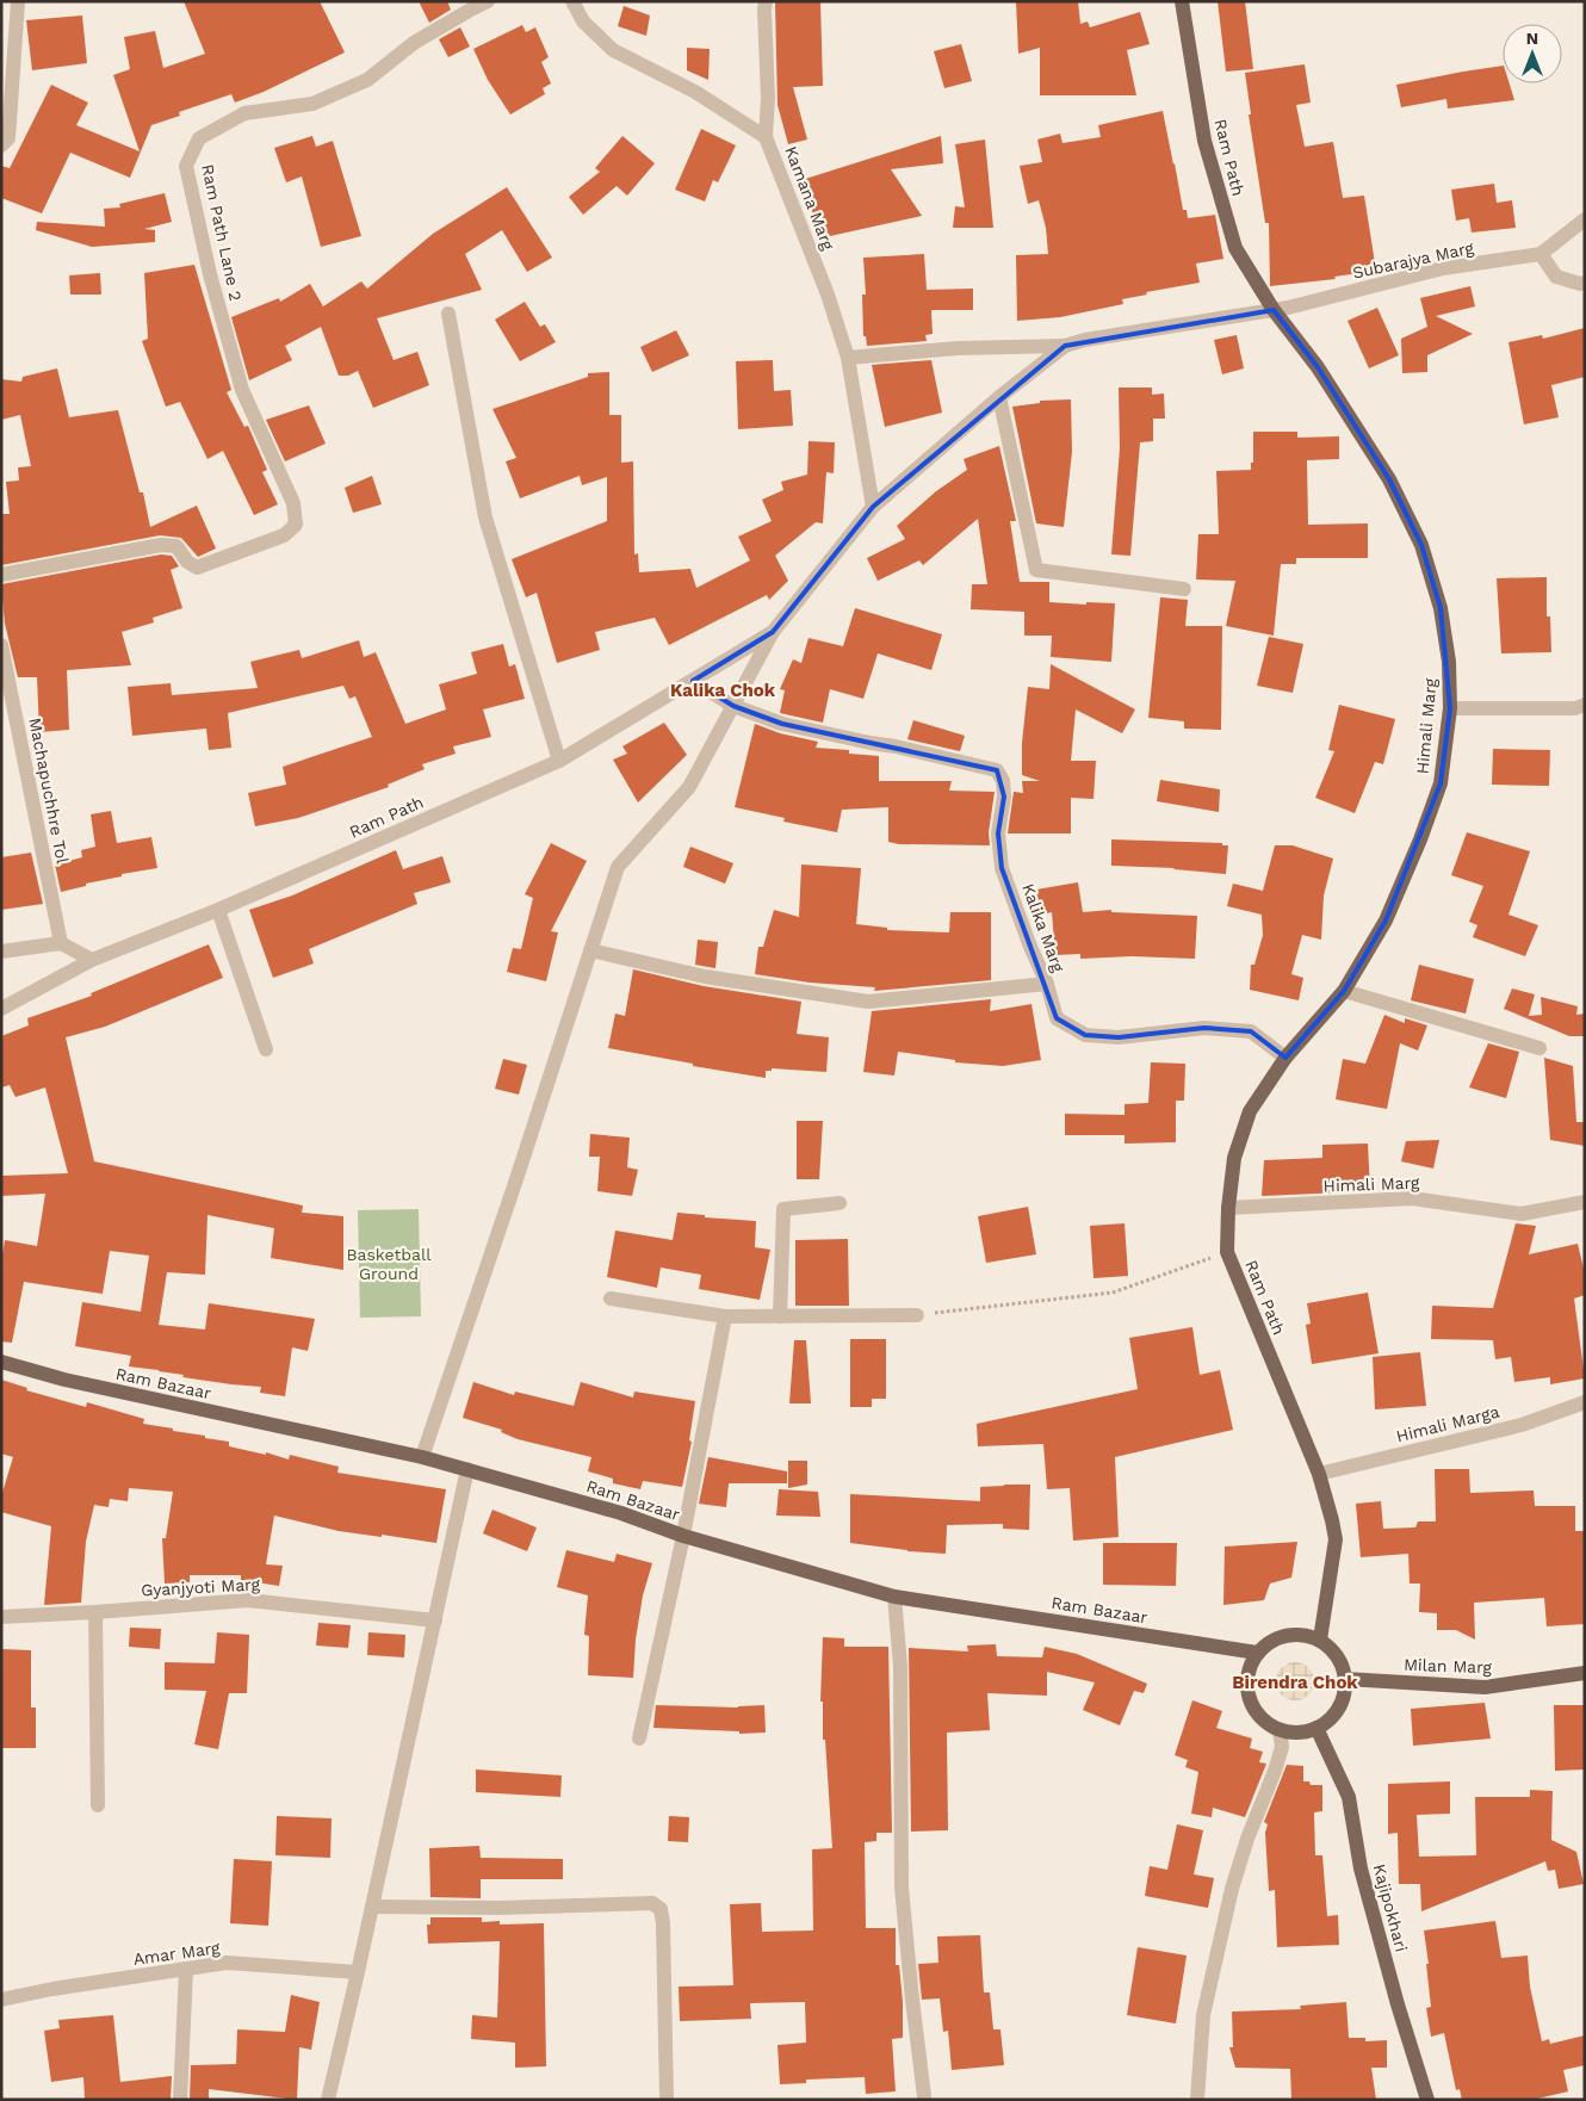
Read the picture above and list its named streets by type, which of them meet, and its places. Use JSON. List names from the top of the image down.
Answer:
{
  "streets": {
    "main road": [
      "Ram Path",
      "Himali Marg",
      "Ram Bazaar",
      "Milan Marg",
      "Kajipokhari"
    ],
    "street": [
      "Kamana Marg",
      "Ram Path Lane 2",
      "Subarajya Marg",
      "Machapuchhre Tol",
      "Kalika Marg",
      "Himali Marga",
      "Gyanjyoti Marg",
      "Amar Marg"
    ]
  },
  "crossings": [
    ["Ram Path", "Subarajya Marg"],
    ["Ram Path", "Himali Marg"],
    ["Ram Path", "Ram Bazaar"],
    ["Ram Path", "Himali Marga"],
    ["Ram Path", "Milan Marg"],
    ["Ram Path", "Kajipokhari"],
    ["Subarajya Marg", "Himali Marg"],
    ["Ram Bazaar", "Milan Marg"],
    ["Ram Bazaar", "Kajipokhari"],
    ["Milan Marg", "Kajipokhari"]
  ],
  "districts": ["Kalika Chok", "Birendra Chok"],
  "parks": ["Basketball Ground"],
  "north": "top"
}
